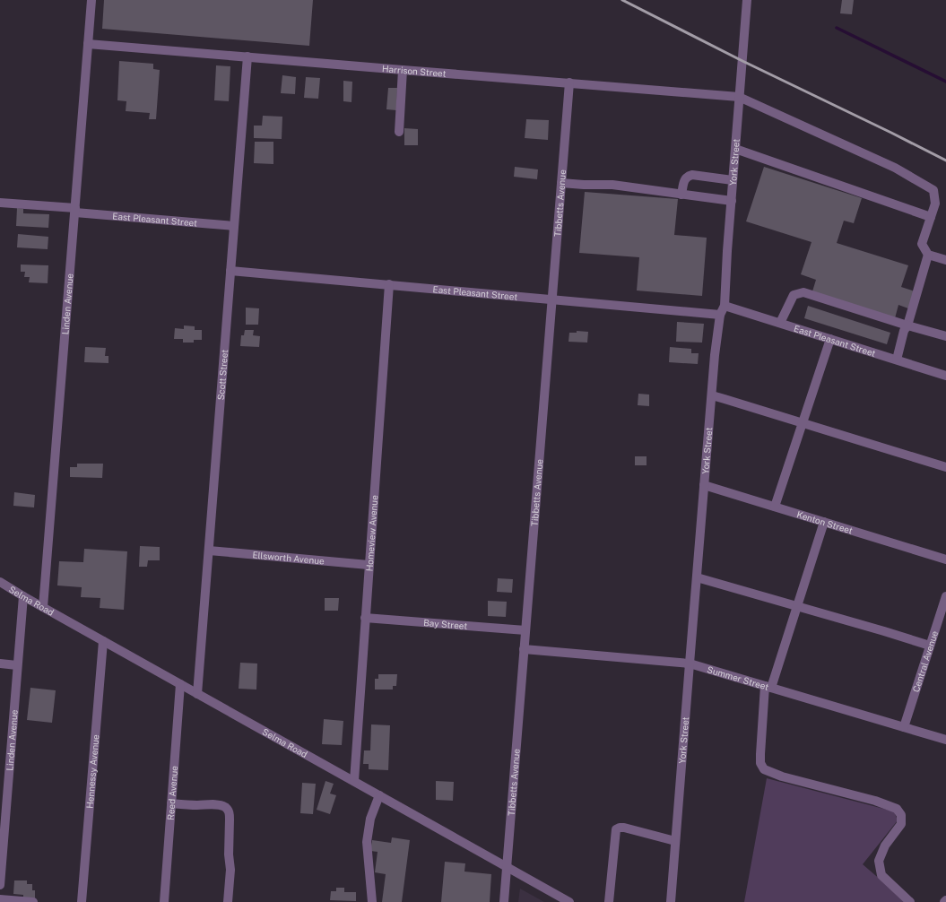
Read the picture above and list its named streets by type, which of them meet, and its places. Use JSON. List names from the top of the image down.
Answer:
{
  "streets": {
    "street": [
      "Harrison Street",
      "York Street",
      "Tibbetts Avenue",
      "East Pleasant Street",
      "Linden Avenue",
      "Scott Street",
      "Kenton Street",
      "Homeview Avenue",
      "Ellsworth Avenue",
      "Selma Road",
      "Bay Street",
      "Central Avenue",
      "Summer Street",
      "Hennessy Avenue",
      "Reed Avenue"
    ]
  },
  "crossings": [
    ["Harrison Street", "York Street"],
    ["Harrison Street", "Tibbetts Avenue"],
    ["Harrison Street", "Linden Avenue"],
    ["Harrison Street", "Scott Street"],
    ["York Street", "East Pleasant Street"],
    ["York Street", "Kenton Street"],
    ["York Street", "Summer Street"],
    ["Tibbetts Avenue", "East Pleasant Street"],
    ["Tibbetts Avenue", "Selma Road"],
    ["Tibbetts Avenue", "Bay Street"],
    ["Tibbetts Avenue", "Summer Street"],
    ["East Pleasant Street", "Linden Avenue"],
    ["East Pleasant Street", "Scott Street"],
    ["East Pleasant Street", "Homeview Avenue"],
    ["Linden Avenue", "Selma Road"],
    ["Scott Street", "Ellsworth Avenue"],
    ["Scott Street", "Selma Road"],
    ["Homeview Avenue", "Ellsworth Avenue"],
    ["Homeview Avenue", "Selma Road"],
    ["Homeview Avenue", "Bay Street"],
    ["Selma Road", "Hennessy Avenue"],
    ["Selma Road", "Reed Avenue"],
    ["Central Avenue", "Summer Street"]
  ]
}
